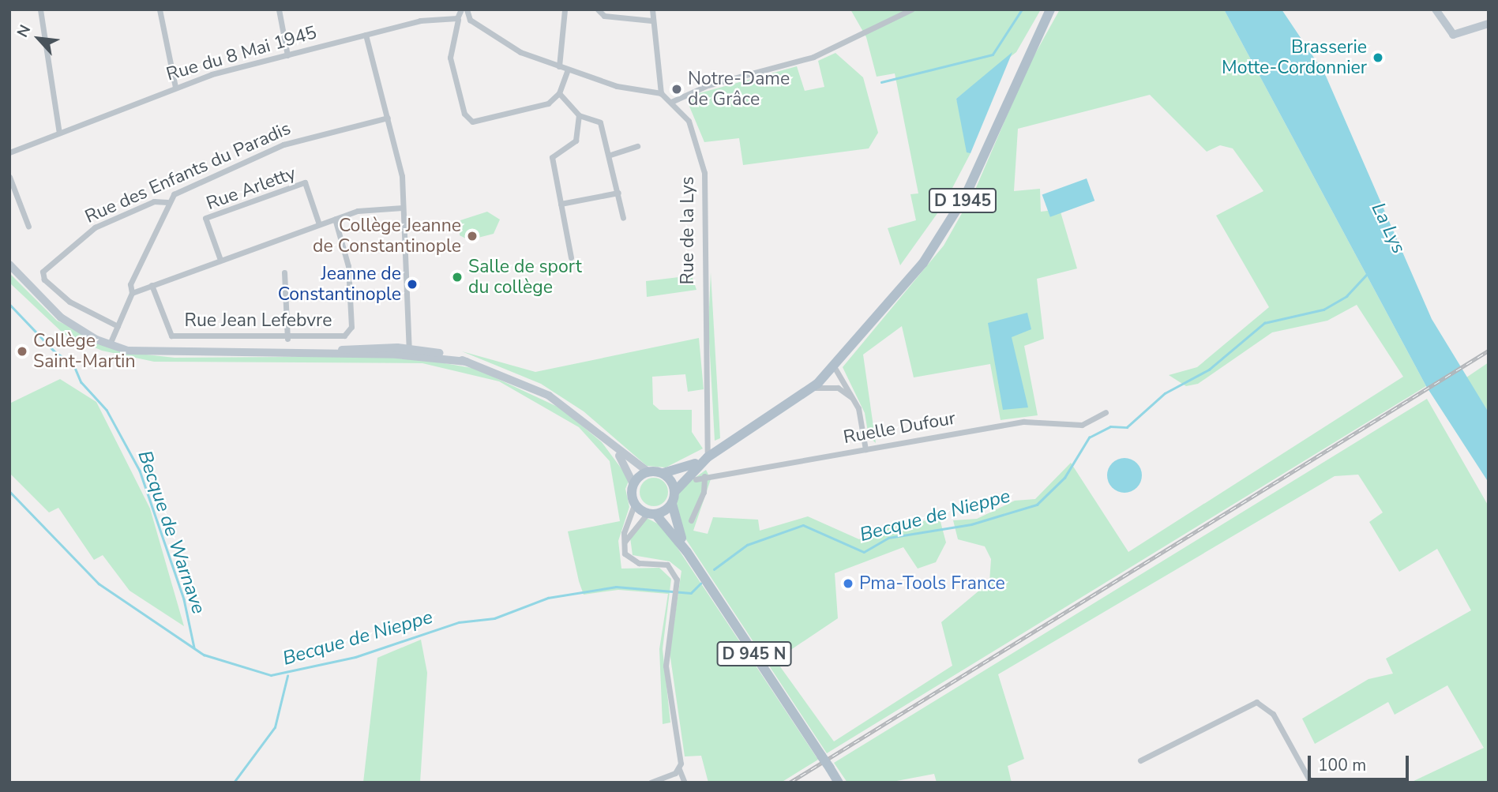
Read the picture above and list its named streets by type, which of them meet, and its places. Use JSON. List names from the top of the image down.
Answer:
{
  "streets": {
    "main road": ["D 1945", "D 945 N"],
    "street": [
      "Rue du 8 Mai 1945",
      "Rue des Enfants du Paradis",
      "Rue Arletty",
      "Rue de la Lys",
      "Rue Jean Lefebvre",
      "Ruelle Dufour"
    ]
  },
  "crossings": [
    ["D 1945", "Rue de la Lys"],
    ["D 1945", "D 945 N"]
  ],
  "water": ["La Lys", "Becque de Nieppe", "Becque de Warnave"],
  "places": [
    "Brasserie Motte-Cordonnier",
    "Notre-Dame de Grâce",
    "Collège Jeanne de Constantinople",
    "Salle de sport du collège",
    "Jeanne de Constantinople",
    "Collège Saint-Martin",
    "Pma-Tools France"
  ],
  "scale_bar": "100 m",
  "north": "top left"
}
